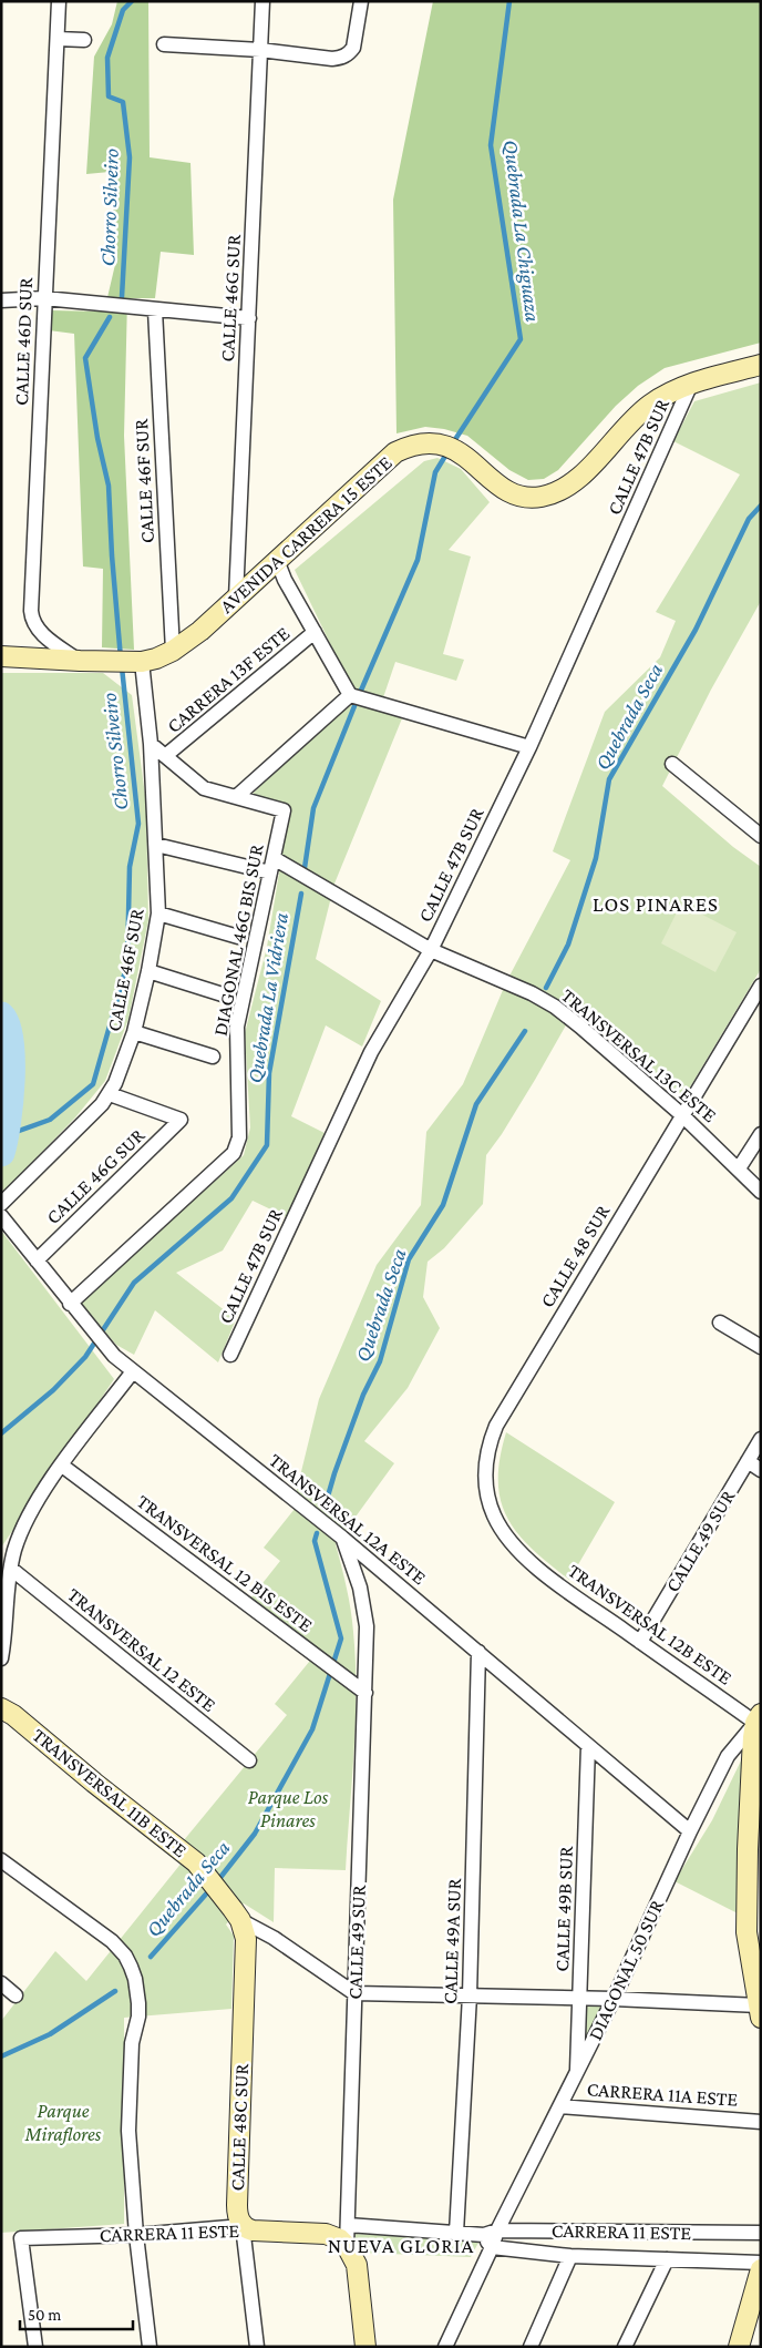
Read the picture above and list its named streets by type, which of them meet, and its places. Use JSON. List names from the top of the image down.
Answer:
{
  "streets": {
    "street": [
      "CALLE 46G SUR",
      "CALLE 46D SUR",
      "CALLE 47B SUR",
      "CALLE 46F SUR",
      "AVENIDA CARRERA 15 ESTE",
      "CARRERA 13F ESTE",
      "DIAGONAL 46G BIS SUR",
      "TRANSVERSAL 13C ESTE",
      "CALLE 48 SUR",
      "TRANSVERSAL 12A ESTE",
      "CALLE 49 SUR",
      "TRANSVERSAL 12 BIS ESTE",
      "TRANSVERSAL 12B ESTE",
      "TRANSVERSAL 12 ESTE",
      "TRANSVERSAL 11B ESTE",
      "CALLE 49B SUR",
      "CALLE 49A SUR",
      "DIAGONAL 50 SUR",
      "CARRERA 11A ESTE",
      "CALLE 48C SUR",
      "CARRERA 11 ESTE"
    ]
  },
  "crossings": [
    ["CALLE 46G SUR", "CALLE 46F SUR"],
    ["CALLE 46G SUR", "AVENIDA CARRERA 15 ESTE"],
    ["CALLE 46G SUR", "TRANSVERSAL 12A ESTE"],
    ["CALLE 46D SUR", "AVENIDA CARRERA 15 ESTE"],
    ["CALLE 47B SUR", "AVENIDA CARRERA 15 ESTE"],
    ["CALLE 47B SUR", "TRANSVERSAL 13C ESTE"],
    ["CALLE 46F SUR", "AVENIDA CARRERA 15 ESTE"],
    ["DIAGONAL 46G BIS SUR", "TRANSVERSAL 13C ESTE"],
    ["DIAGONAL 46G BIS SUR", "TRANSVERSAL 12A ESTE"],
    ["TRANSVERSAL 13C ESTE", "CALLE 48 SUR"],
    ["CALLE 48 SUR", "TRANSVERSAL 12B ESTE"],
    ["TRANSVERSAL 12A ESTE", "CALLE 49 SUR"],
    ["TRANSVERSAL 12A ESTE", "CALLE 49B SUR"],
    ["TRANSVERSAL 12A ESTE", "CALLE 49A SUR"],
    ["TRANSVERSAL 12A ESTE", "DIAGONAL 50 SUR"],
    ["CALLE 49 SUR", "TRANSVERSAL 12 BIS ESTE"],
    ["CALLE 49 SUR", "TRANSVERSAL 12B ESTE"],
    ["CALLE 49 SUR", "TRANSVERSAL 11B ESTE"],
    ["CALLE 49 SUR", "CARRERA 11 ESTE"],
    ["TRANSVERSAL 12B ESTE", "DIAGONAL 50 SUR"],
    ["TRANSVERSAL 11B ESTE", "CALLE 48C SUR"],
    ["CALLE 49B SUR", "DIAGONAL 50 SUR"],
    ["CALLE 49A SUR", "CARRERA 11 ESTE"],
    ["DIAGONAL 50 SUR", "CARRERA 11A ESTE"],
    ["DIAGONAL 50 SUR", "CARRERA 11 ESTE"],
    ["CALLE 48C SUR", "CARRERA 11 ESTE"]
  ],
  "districts": ["LOS PINARES", "NUEVA GLORIA"],
  "water": [
    "Chorro Silveiro",
    "Quebrada La Chiguaza",
    "Quebrada Seca",
    "Quebrada La Vidriera"
  ],
  "parks": ["Parque Los Pinares", "Parque Miraflores"],
  "scale_bar": "50 m"
}
